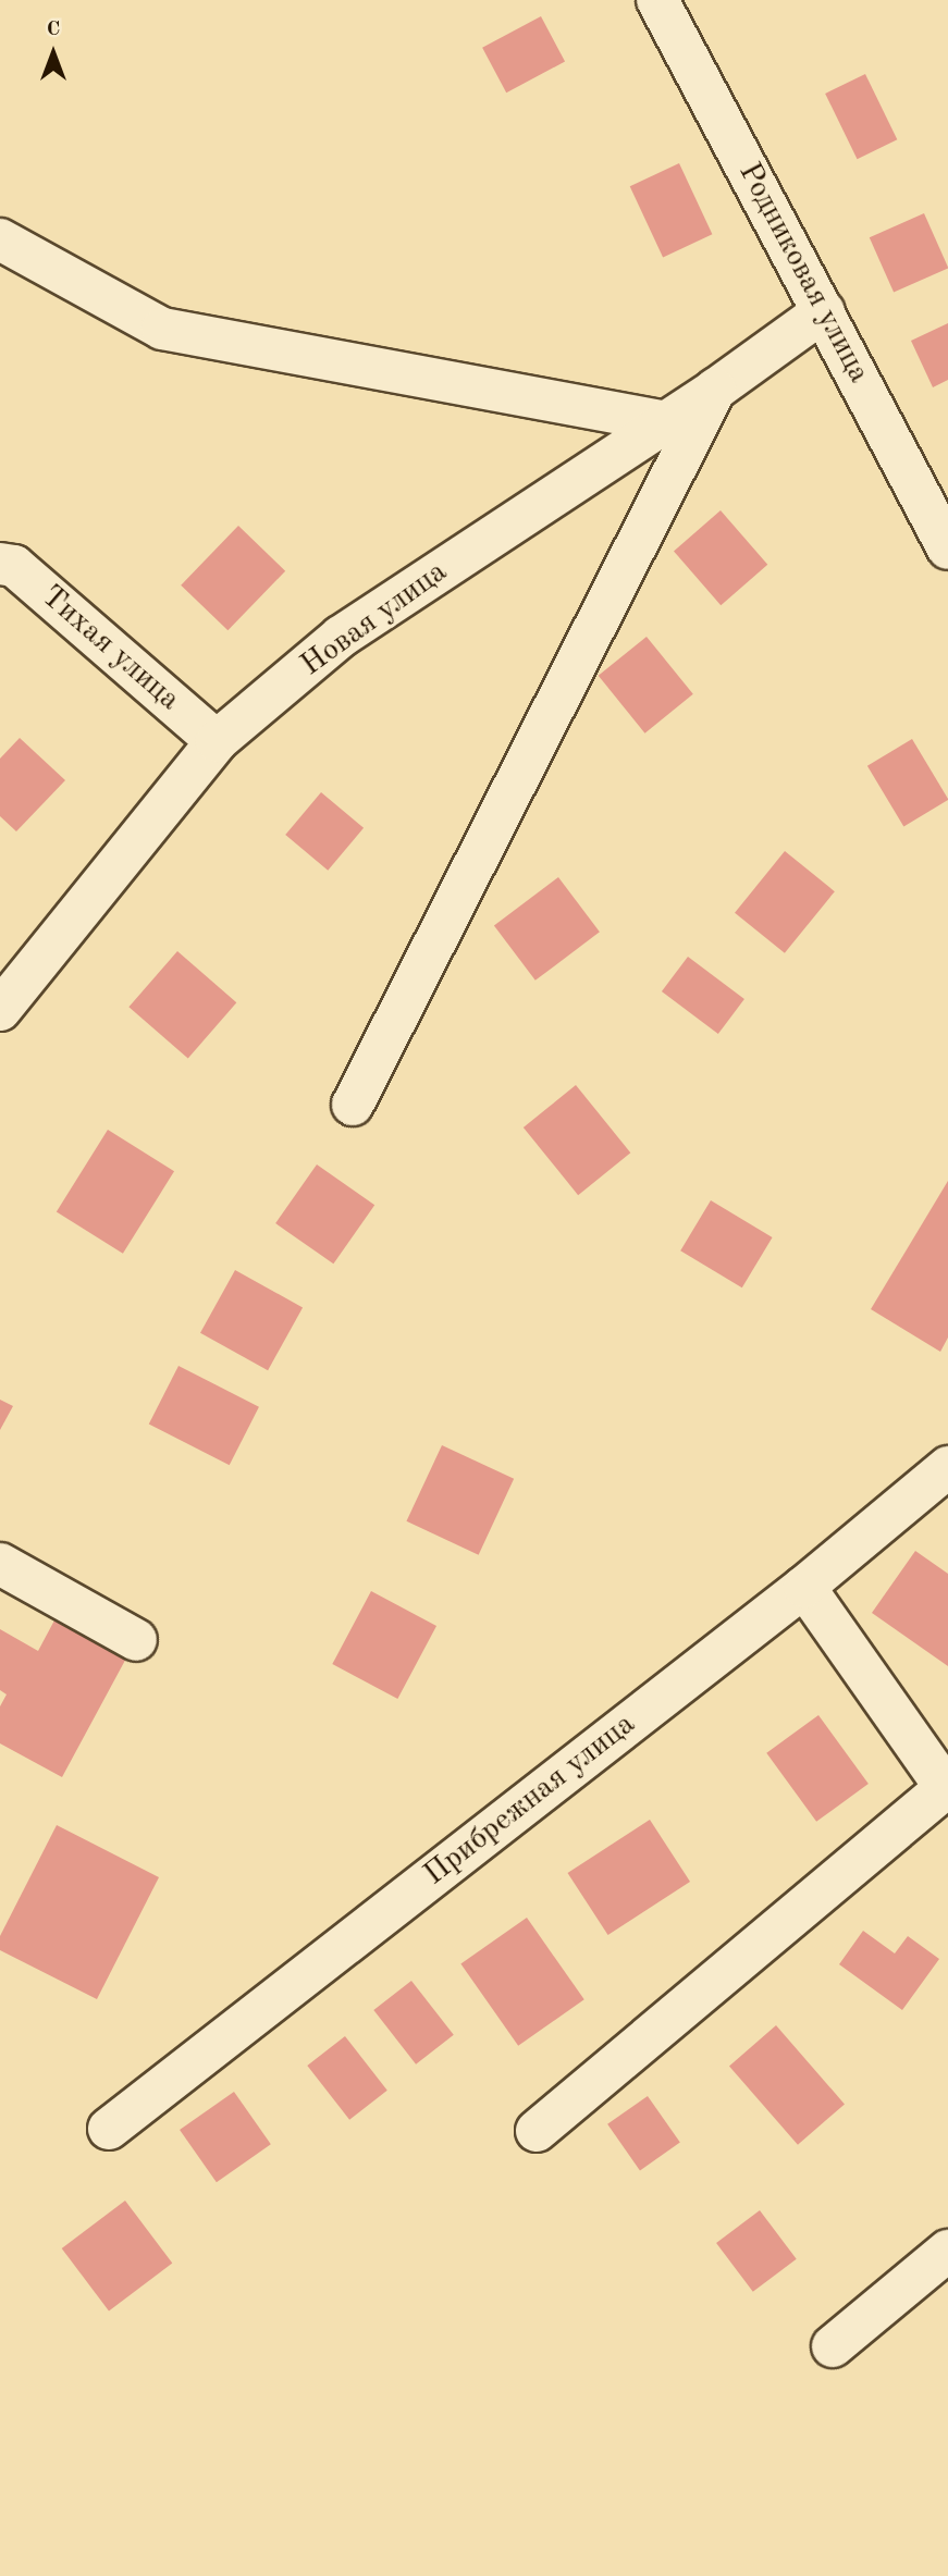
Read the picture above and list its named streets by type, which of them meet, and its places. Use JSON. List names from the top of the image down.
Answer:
{
  "streets": {
    "street": [
      "Родниковая улица",
      "Новая улица",
      "Тихая улица",
      "Прибрежная улица"
    ]
  },
  "crossings": [
    ["Родниковая улица", "Новая улица"],
    ["Новая улица", "Тихая улица"]
  ],
  "north": "top"
}
